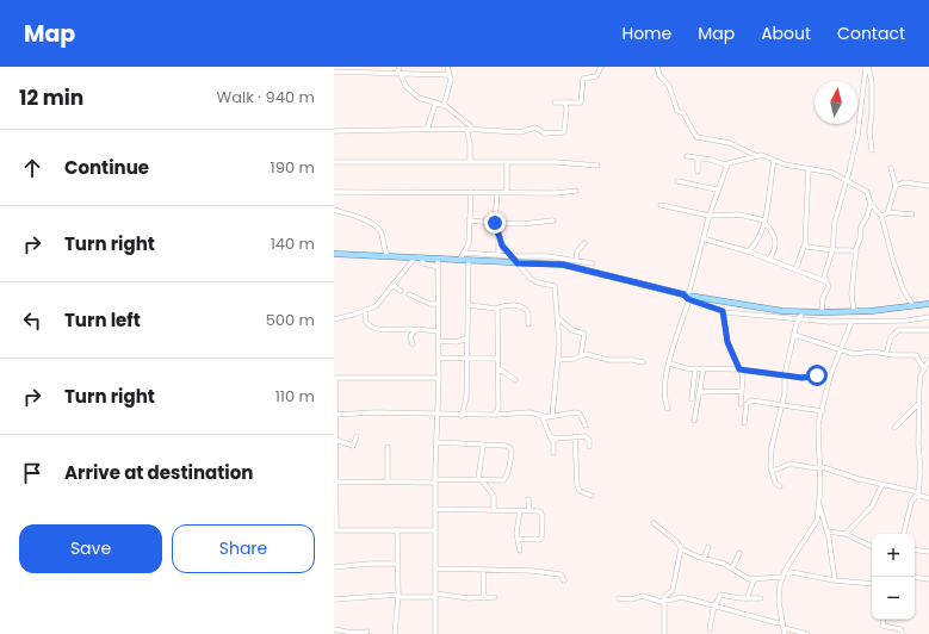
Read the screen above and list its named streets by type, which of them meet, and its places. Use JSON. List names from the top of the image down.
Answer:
{
  "north": "top",
  "page": {
    "header": "Map",
    "nav": [
      "Home",
      "Map",
      "About",
      "Contact"
    ],
    "heading": ["12 min", "Walk · 940 m"],
    "list": [
      ["Continue", "190 m"],
      ["Turn right", "140 m"],
      ["Turn left", "500 m"],
      ["Turn right", "110 m"],
      "Arrive at destination"
    ],
    "buttons": ["Save", "Share"],
    "map_buttons": ["+", "−"]
  }
}
